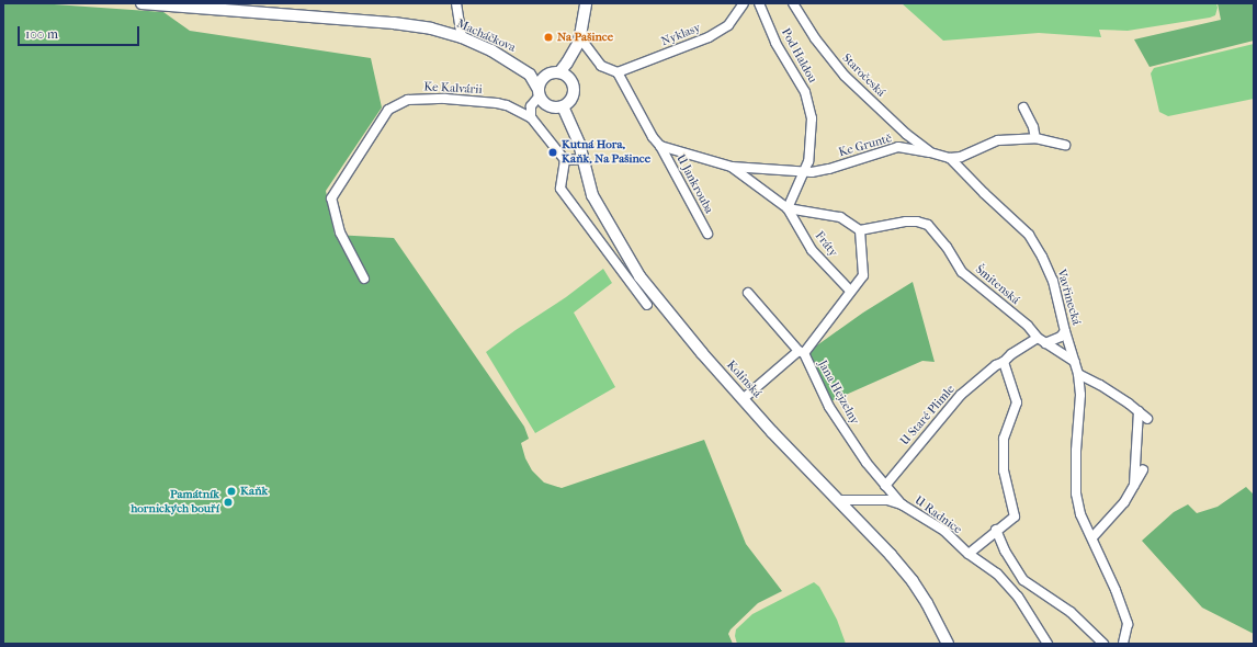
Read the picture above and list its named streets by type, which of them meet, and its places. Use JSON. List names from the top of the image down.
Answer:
{
  "streets": {
    "street": [
      "Nyklasy",
      "Macháčkova",
      "Pod Haldou",
      "Staročeská",
      "Ke Kalvárii",
      "Ke Gruntě",
      "U Jankrouba",
      "Fráty",
      "Šmitenská",
      "Vavřinecká",
      "Kolínská",
      "Jana Hejzelny",
      "U Staré Plimle",
      "U Radnice"
    ]
  },
  "crossings": [
    ["Pod Haldou", "Ke Gruntě"],
    ["Staročeská", "Ke Gruntě"],
    ["Ke Gruntě", "U Jankrouba"],
    ["Ke Gruntě", "Fráty"],
    ["Ke Gruntě", "Vavřinecká"],
    ["Šmitenská", "Vavřinecká"],
    ["Šmitenská", "U Staré Plimle"],
    ["Kolínská", "U Radnice"],
    ["Jana Hejzelny", "U Staré Plimle"],
    ["Jana Hejzelny", "U Radnice"]
  ],
  "places": [
    "Na Pašince",
    "Kutná Hora, Kaňk, Na Pašince",
    "Kaňk",
    "Památník hornických bouří"
  ],
  "scale_bar": "100 m"
}
